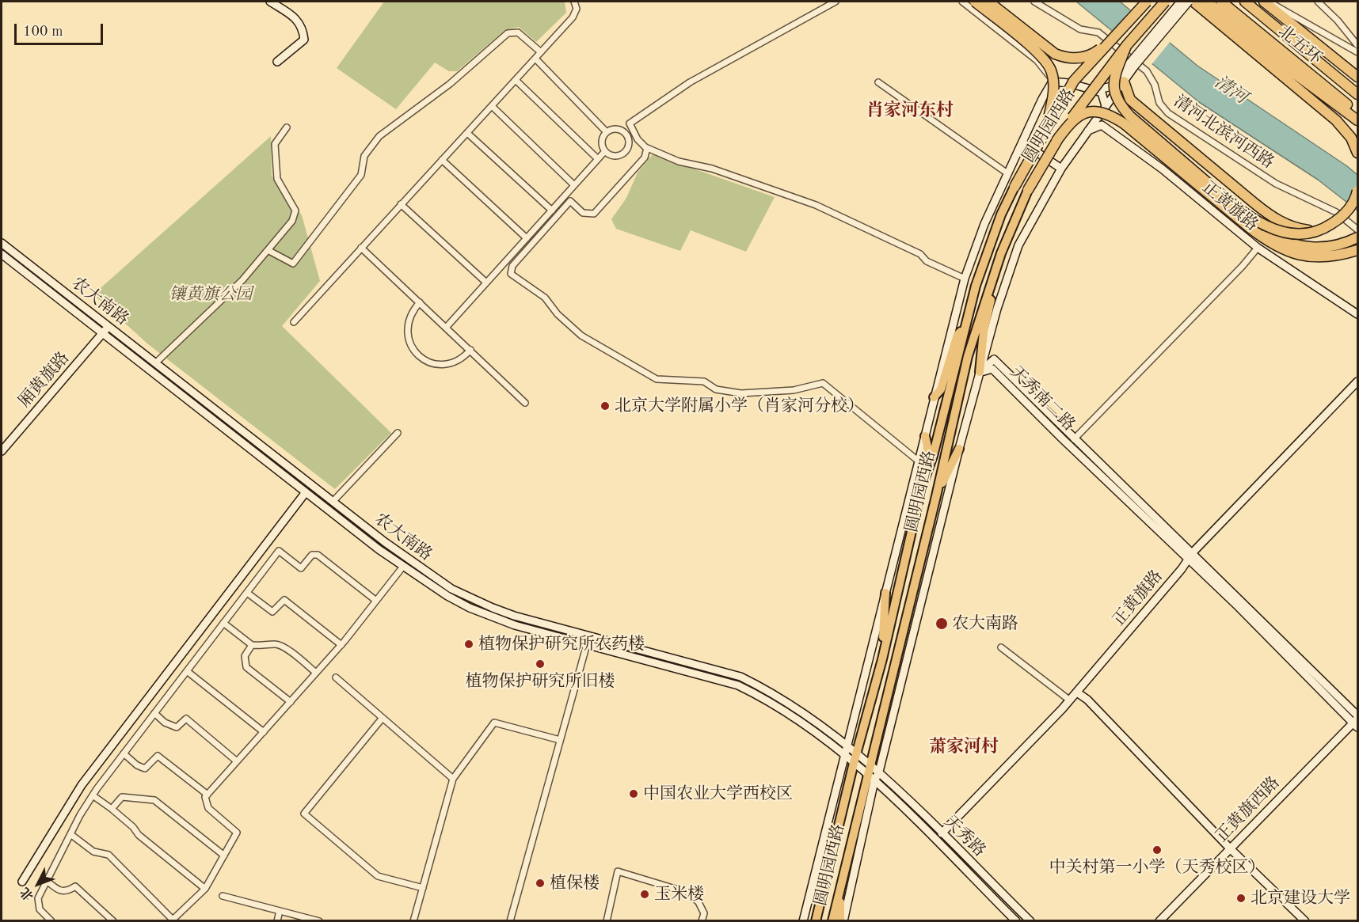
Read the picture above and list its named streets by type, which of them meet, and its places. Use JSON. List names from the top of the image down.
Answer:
{
  "streets": {
    "highway": ["北五环", "圆明园西路"],
    "street": [
      "清河北滨河西路",
      "正黄旗路",
      "农大南路",
      "厢黄旗路",
      "天秀南二路",
      "正黄旗西路",
      "天秀路"
    ]
  },
  "crossings": [
    ["圆明园西路", "正黄旗路"],
    ["圆明园西路", "农大南路"],
    ["圆明园西路", "天秀南二路"],
    ["圆明园西路", "天秀路"],
    ["正黄旗路", "天秀南二路"],
    ["正黄旗路", "天秀路"],
    ["农大南路", "厢黄旗路"],
    ["农大南路", "天秀路"],
    ["天秀南二路", "正黄旗西路"]
  ],
  "districts": ["肖家河东村", "萧家河村"],
  "water": ["清河"],
  "parks": ["镶黄旗公园"],
  "places": [
    "北京大学附属小学（肖家河分校）",
    "农大南路",
    "植物保护研究所农药楼",
    "植物保护研究所旧楼",
    "中国农业大学西校区",
    "中关村第一小学（天秀校区）",
    "植保楼",
    "玉米楼",
    "北京建设大学"
  ],
  "scale_bar": "100 m",
  "north": "bottom left"
}
